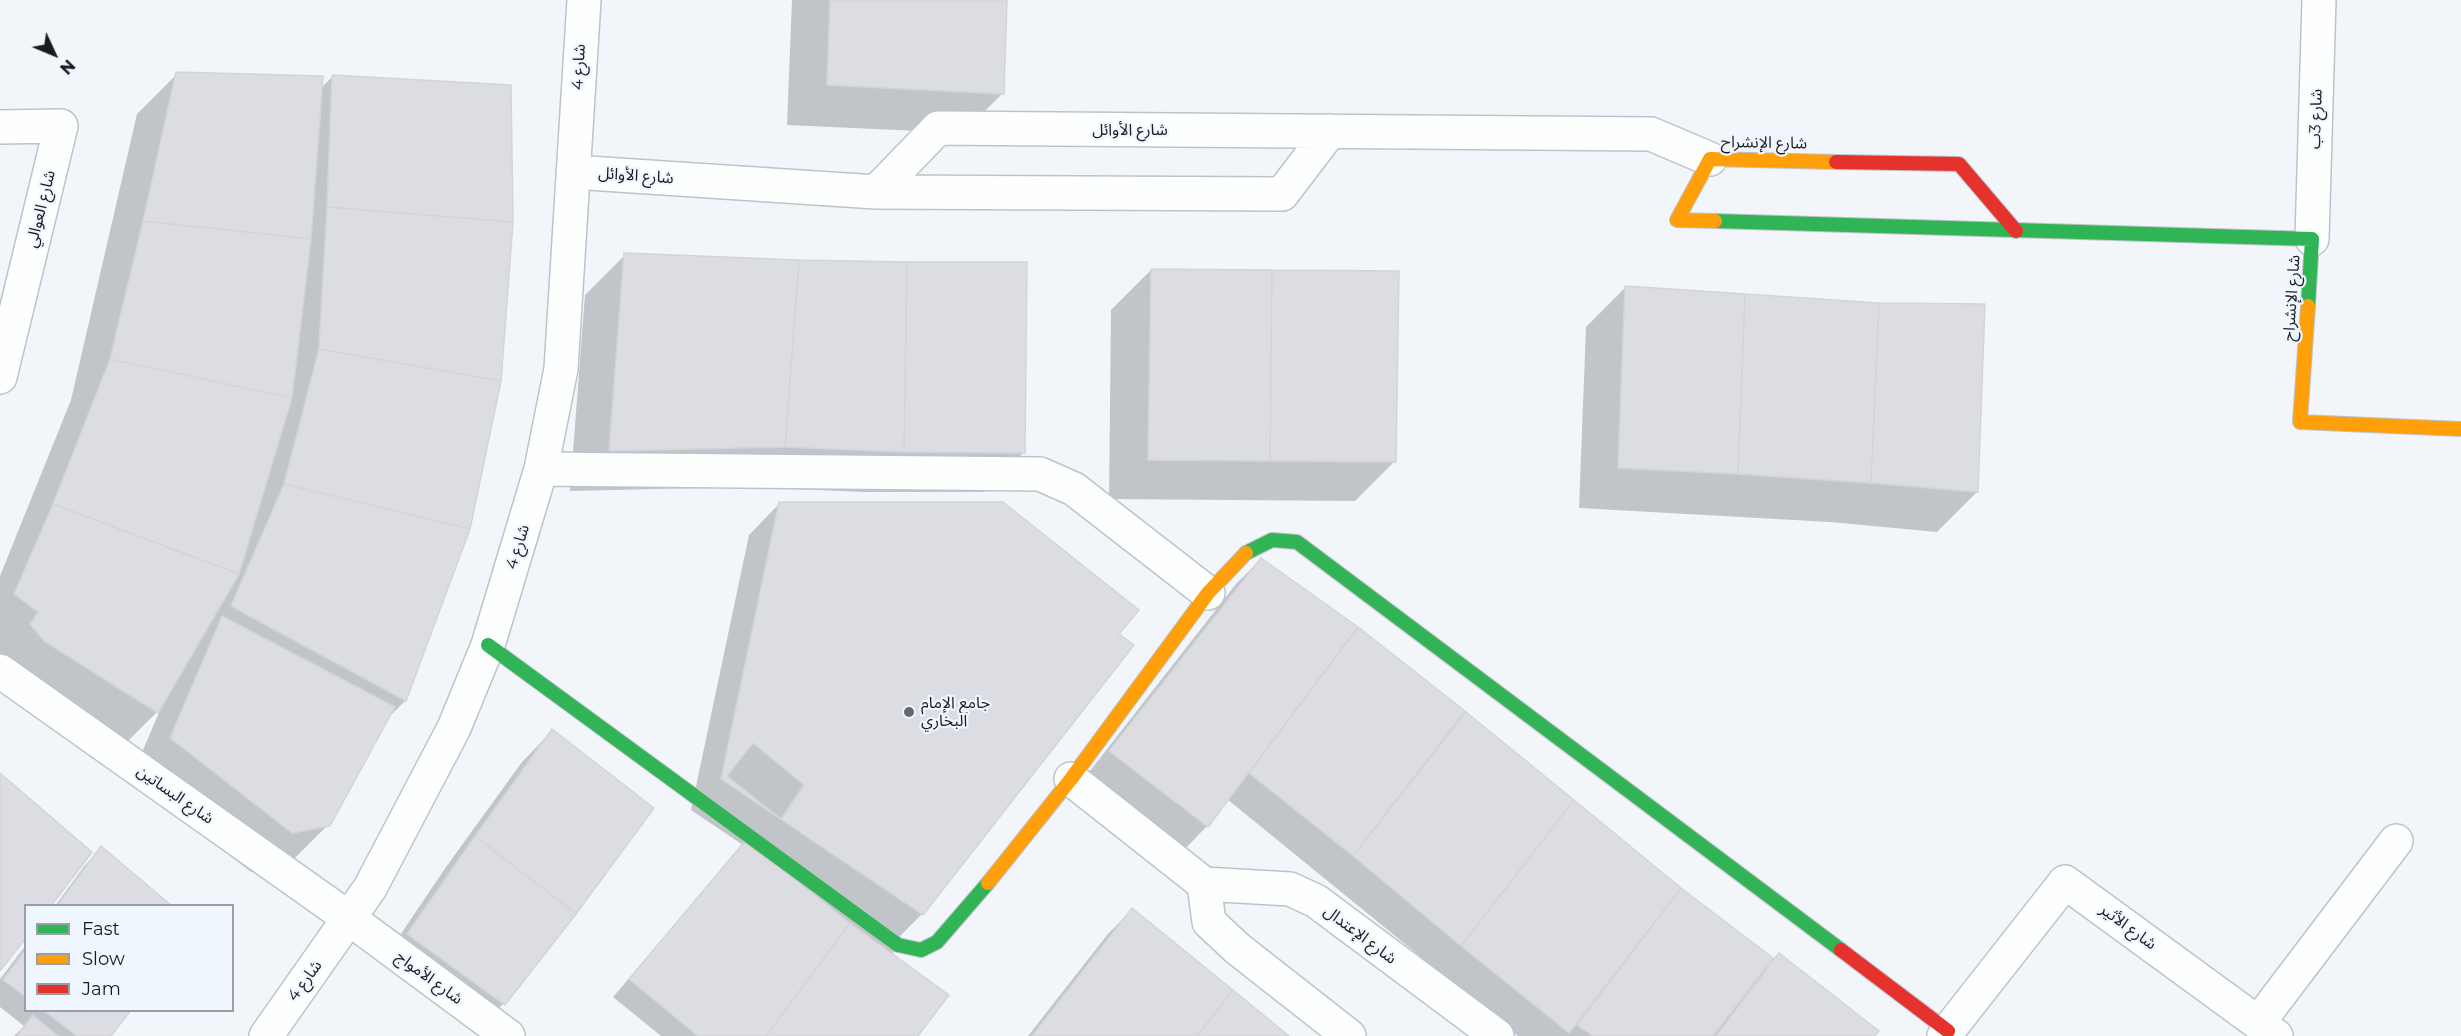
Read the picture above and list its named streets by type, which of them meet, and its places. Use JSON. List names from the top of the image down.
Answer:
{
  "streets": {
    "street": [
      "شارع 4",
      "شارع 3ب",
      "شارع الأوائل",
      "شارع الإنشراح",
      "شارع العوالي",
      "شارع البساتين",
      "شارع الأثير",
      "شارع الإعتدال",
      "شارع الأمواج"
    ]
  },
  "crossings": [
    ["شارع 4", "شارع الأوائل"],
    ["شارع 4", "شارع البساتين"],
    ["شارع 4", "شارع الأمواج"],
    ["شارع 3ب", "شارع الإنشراح"],
    ["شارع الأوائل", "شارع الإنشراح"],
    ["شارع البساتين", "شارع الأمواج"]
  ],
  "places": ["جامع الإمام البخاري"],
  "legend": ["Fast", "Slow", "Jam"],
  "north": "bottom right"
}
